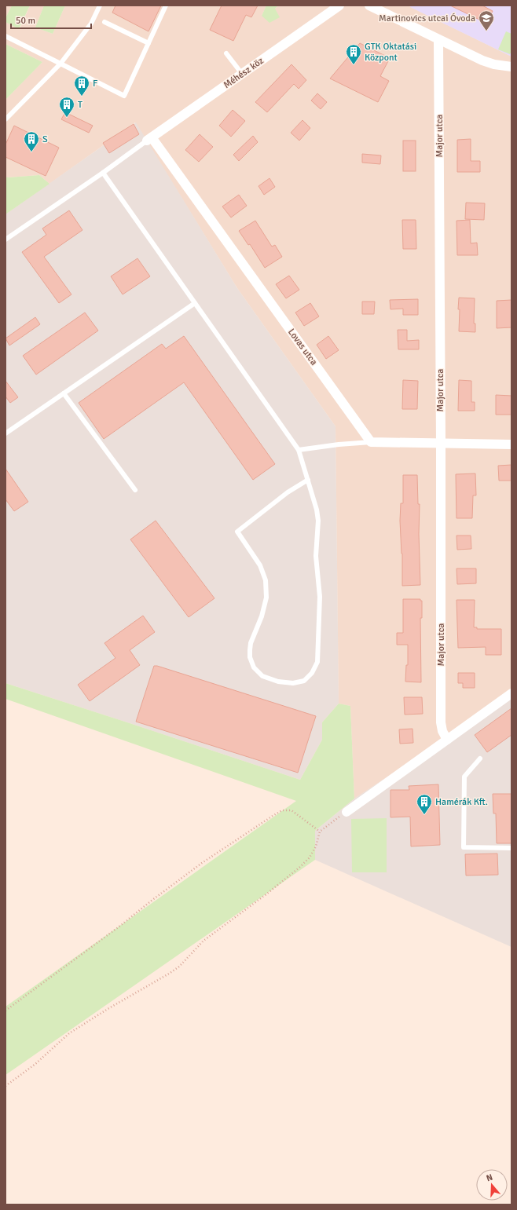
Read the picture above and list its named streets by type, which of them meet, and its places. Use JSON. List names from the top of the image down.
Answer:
{
  "streets": {
    "street": ["Méhész köz", "Major utca", "Lovas utca"]
  },
  "crossings": [
    ["Méhész köz", "Lovas utca"]
  ],
  "places": {
    "school or university": ["Martinovics utcai Óvoda"],
    "building": [
      "GTK Oktatási Központ",
      "F",
      "T",
      "S",
      "Hamérák Kft."
    ]
  },
  "scale_bar": "50 m",
  "north": "top"
}
